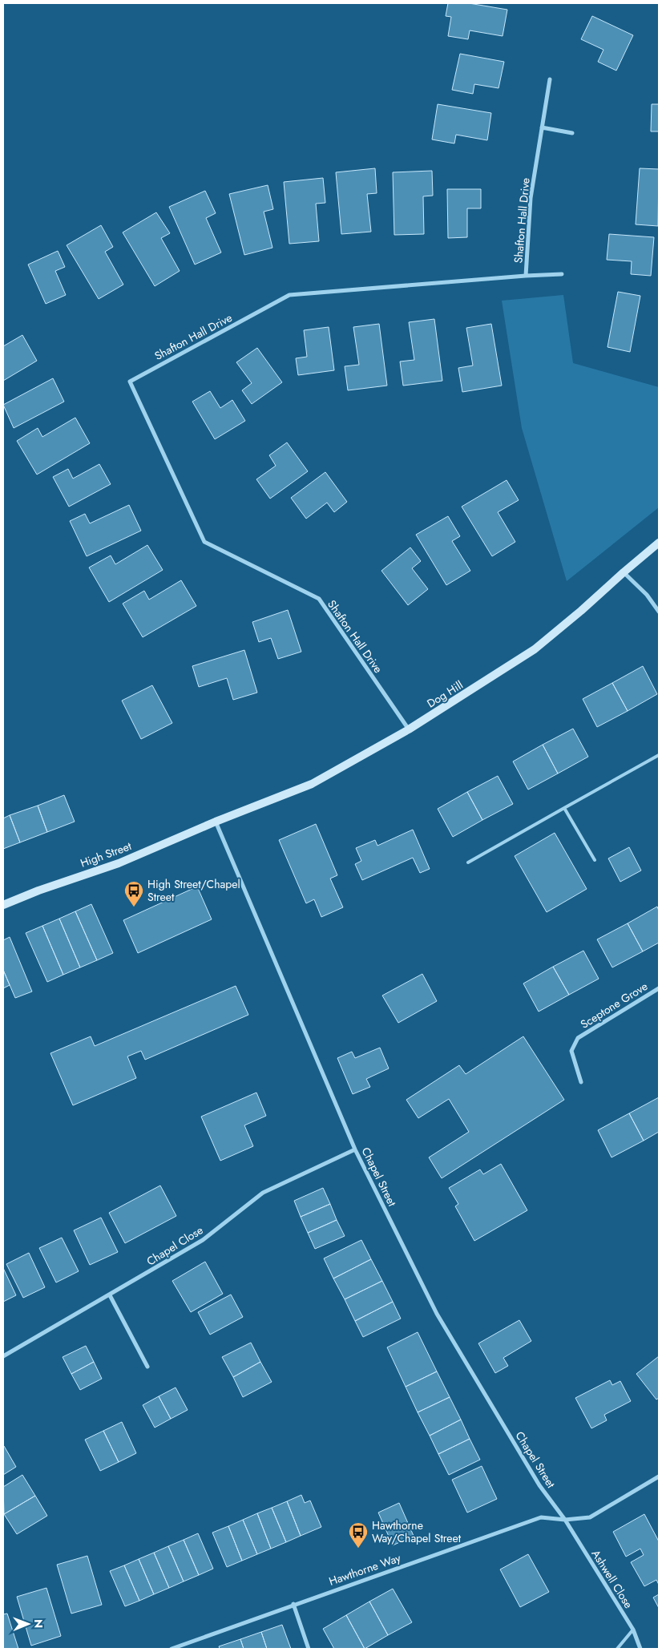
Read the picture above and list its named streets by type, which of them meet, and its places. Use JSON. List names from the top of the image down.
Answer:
{
  "streets": {
    "street": [
      "Shafton Hall Drive",
      "Dog Hill",
      "High Street",
      "Sceptone Grove",
      "Chapel Street",
      "Chapel Close",
      "Hawthorne Way",
      "Ashwell Close"
    ]
  },
  "crossings": [
    ["Shafton Hall Drive", "Dog Hill"],
    ["Dog Hill", "High Street"],
    ["Dog Hill", "Chapel Street"],
    ["High Street", "Chapel Street"],
    ["Chapel Street", "Chapel Close"],
    ["Chapel Street", "Hawthorne Way"],
    ["Chapel Street", "Ashwell Close"],
    ["Hawthorne Way", "Ashwell Close"]
  ],
  "places": {
    "bus stop": ["High Street/Chapel Street", "Hawthorne Way/Chapel Street"]
  },
  "north": "right"
}
